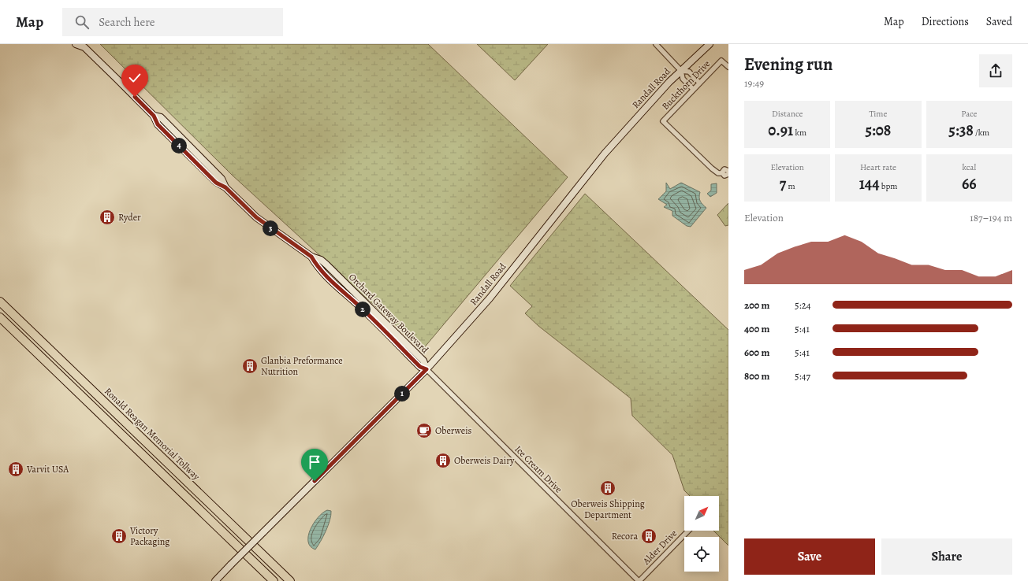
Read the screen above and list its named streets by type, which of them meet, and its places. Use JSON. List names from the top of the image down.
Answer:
{
  "streets": {
    "highway": ["Ronald Reagan Memorial Tollway"],
    "main road": ["Randall Road", "Orchard Gateway Boulevard"],
    "street": ["Buckthorn Drive", "Ice Cream Drive", "Alder Drive"]
  },
  "crossings": [
    ["Randall Road", "Orchard Gateway Boulevard"],
    ["Randall Road", "Ice Cream Drive"],
    ["Orchard Gateway Boulevard", "Ice Cream Drive"],
    ["Ice Cream Drive", "Alder Drive"]
  ],
  "places": {
    "building": [
      "Ryder",
      "Glanbia Preformance Nutrition",
      "Oberweis Dairy",
      "Varvit USA",
      "Oberweis Shipping Department",
      "Victory Packaging",
      "Recora"
    ],
    "cafe": ["Oberweis"]
  },
  "north": "top right",
  "page": {
    "header": "Map",
    "search": "Search here",
    "nav": ["Map", "Directions", "Saved"],
    "heading": ["Evening run", "19:49"],
    "stats": [
      ["Distance", "0.91 km"],
      ["Time", "5:08"],
      ["Pace", "5:38 /km"],
      ["Elevation", "7 m"],
      ["Heart rate", "144 bpm"],
      ["kcal", "66"]
    ],
    "pins": [
      "4",
      "3",
      "2",
      "1"
    ],
    "chart": ["Elevation", "187–194 m"],
    "list": [
      {
        "name": "200 m",
        "note": "5:24"
      },
      {
        "name": "400 m",
        "note": "5:41"
      },
      {
        "name": "600 m",
        "note": "5:41"
      },
      {
        "name": "800 m",
        "note": "5:47"
      }
    ],
    "buttons": ["Save", "Share"]
  }
}
